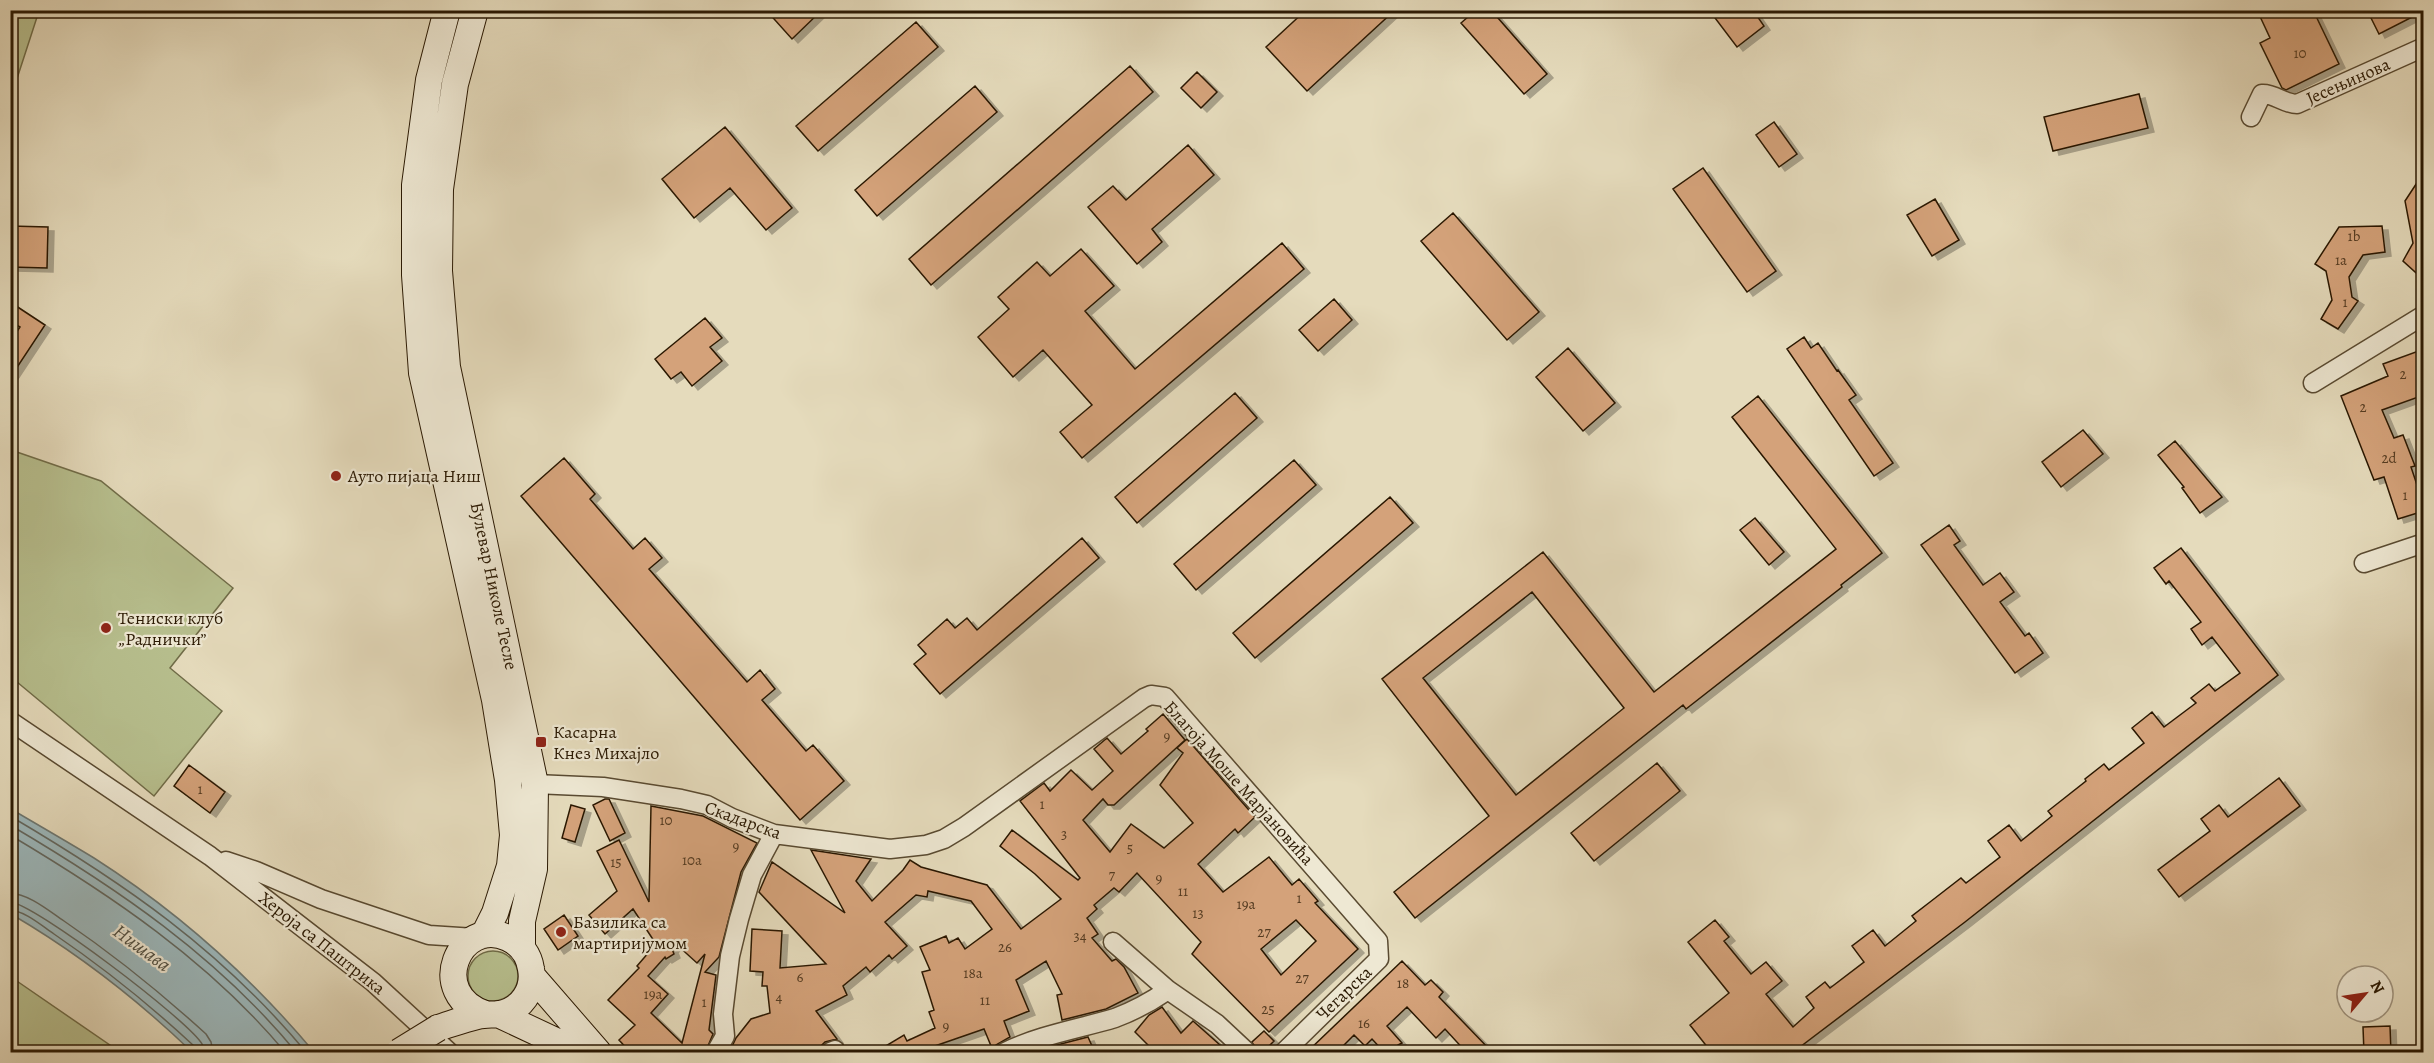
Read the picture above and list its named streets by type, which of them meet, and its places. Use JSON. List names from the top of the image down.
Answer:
{
  "streets": {
    "main road": ["Булевар Николе Тесле"],
    "street": [
      "Јесењинова",
      "Благоја Моше Марјановића",
      "Скадарска",
      "Хероја са Паштрика",
      "Чегарска"
    ]
  },
  "crossings": [
    ["Булевар Николе Тесле", "Скадарска"],
    ["Булевар Николе Тесле", "Хероја са Паштрика"],
    ["Благоја Моше Марјановића", "Скадарска"],
    ["Благоја Моше Марјановића", "Чегарска"]
  ],
  "water": ["Нишава"],
  "places": {
    "other": ["Ауто пијаца Ниш", "Тениски клуб „Раднички”", "Базилика са мартиријумом"],
    "transit": ["Касарна Кнез Михајло"]
  },
  "house_numbers": [
    "10",
    "1b",
    "1a",
    "1",
    "2",
    "2",
    "2d",
    "1",
    "9",
    "1",
    "1",
    "10",
    "3",
    "9",
    "5",
    "10a",
    "15",
    "7",
    "9",
    "11",
    "1",
    "19a",
    "13",
    "27",
    "34",
    "26",
    "18a",
    "6",
    "27",
    "18",
    "19a",
    "4",
    "11",
    "1",
    "25",
    "16",
    "9"
  ],
  "north": "top right"
}
